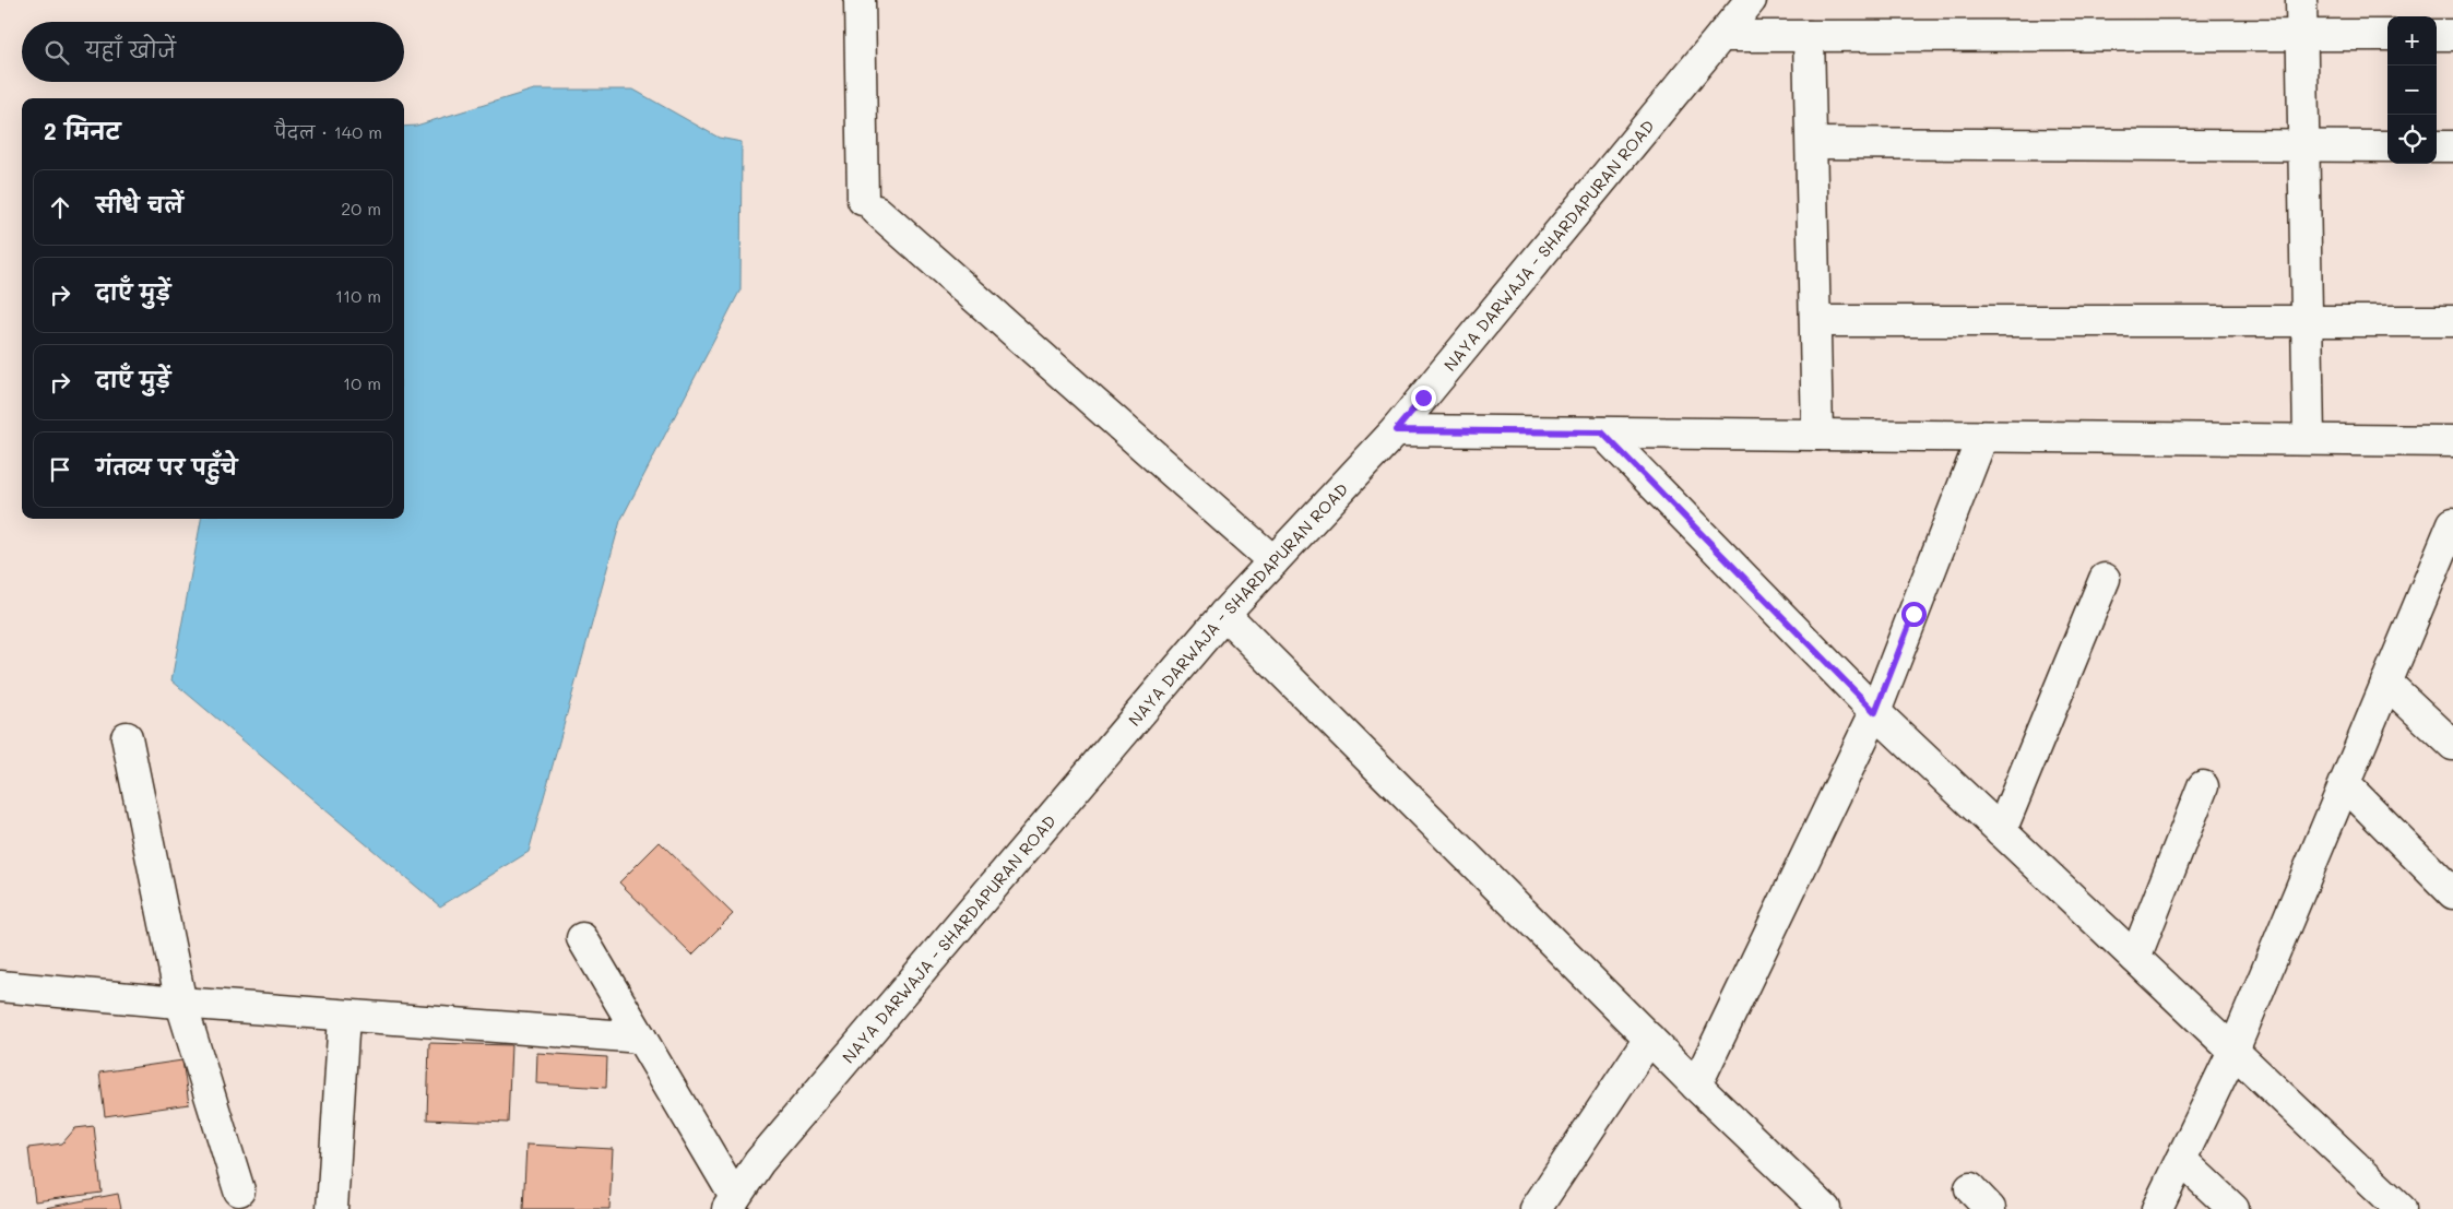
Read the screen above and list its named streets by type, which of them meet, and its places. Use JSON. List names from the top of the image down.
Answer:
{
  "streets": {
    "street": ["NAYA DARWAJA - SHARDAPURAN ROAD"]
  },
  "page": {
    "map_buttons": ["+", "−"],
    "search": "यहाँ खोजें",
    "heading": ["2 मिनट", "पैदल · 140 m"],
    "list": [
      ["सीधे चलें", "20 m"],
      ["दाएँ मुड़ें", "110 m"],
      ["दाएँ मुड़ें", "10 m"],
      "गंतव्य पर पहुँचे"
    ]
  }
}
